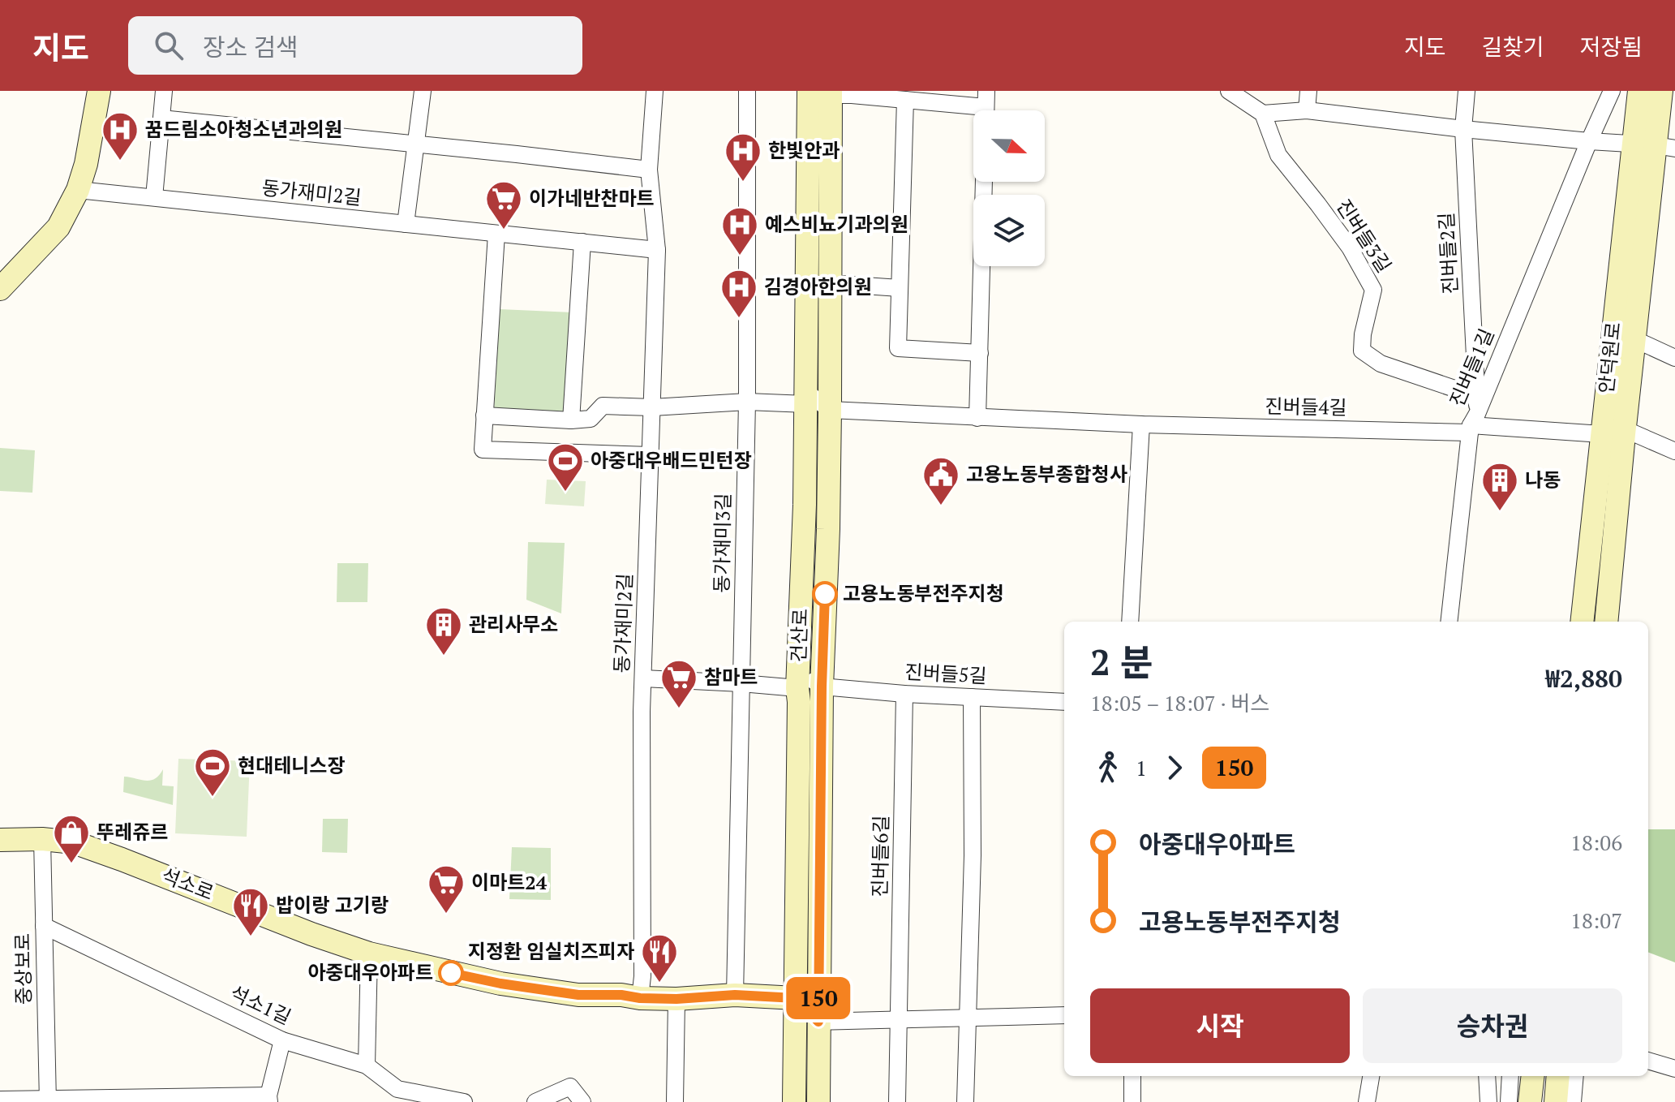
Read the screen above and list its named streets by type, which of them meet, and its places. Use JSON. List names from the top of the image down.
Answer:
{
  "streets": {
    "street": [
      "동가재미2길",
      "진버들3길",
      "진버들2길",
      "안덕원로",
      "진버들1길",
      "진버들4길",
      "동가재미3길",
      "건산로",
      "진버들5길",
      "진버들6길",
      "석소로",
      "중상보로",
      "석소1길"
    ]
  },
  "crossings": [
    ["동가재미2길", "석소로"],
    ["진버들3길", "진버들2길"],
    ["진버들2길", "진버들1길"],
    ["진버들2길", "진버들4길"],
    ["안덕원로", "진버들4길"],
    ["진버들1길", "진버들4길"],
    ["진버들4길", "건산로"],
    ["동가재미3길", "석소로"],
    ["건산로", "진버들5길"],
    ["건산로", "석소로"],
    ["진버들5길", "진버들6길"],
    ["석소로", "중상보로"],
    ["중상보로", "석소1길"]
  ],
  "places": {
    "hospital": [
      "꿈드림소아청소년과의원",
      "한빛안과",
      "예스비뇨기과의원",
      "김경아한의원"
    ],
    "supermarket": ["이가네반찬마트", "참마트", "이마트24"],
    "sports": ["아중대우배드민턴장", "현대테니스장"],
    "public building": ["고용노동부종합청사"],
    "building": ["나동", "관리사무소"],
    "other": ["고용노동부전주지청", "아중대우아파트"],
    "shop": ["뚜레쥬르"],
    "restaurant": ["밥이랑 고기랑", "지정환 임실치즈피자"]
  },
  "lines": ["bus line 150"],
  "north": "right",
  "page": {
    "header": "지도",
    "search": "장소 검색",
    "nav": ["지도", "길찾기", "저장됨"],
    "on_map": "150",
    "heading": ["2 분", "18:05 – 18:07 · 버스", "₩2,880"],
    "legs": ["1", "150"],
    "list": [
      {
        "name": "아중대우아파트",
        "value": "18:06"
      },
      {
        "name": "고용노동부전주지청",
        "value": "18:07"
      }
    ],
    "buttons": ["시작", "승차권"]
  }
}
